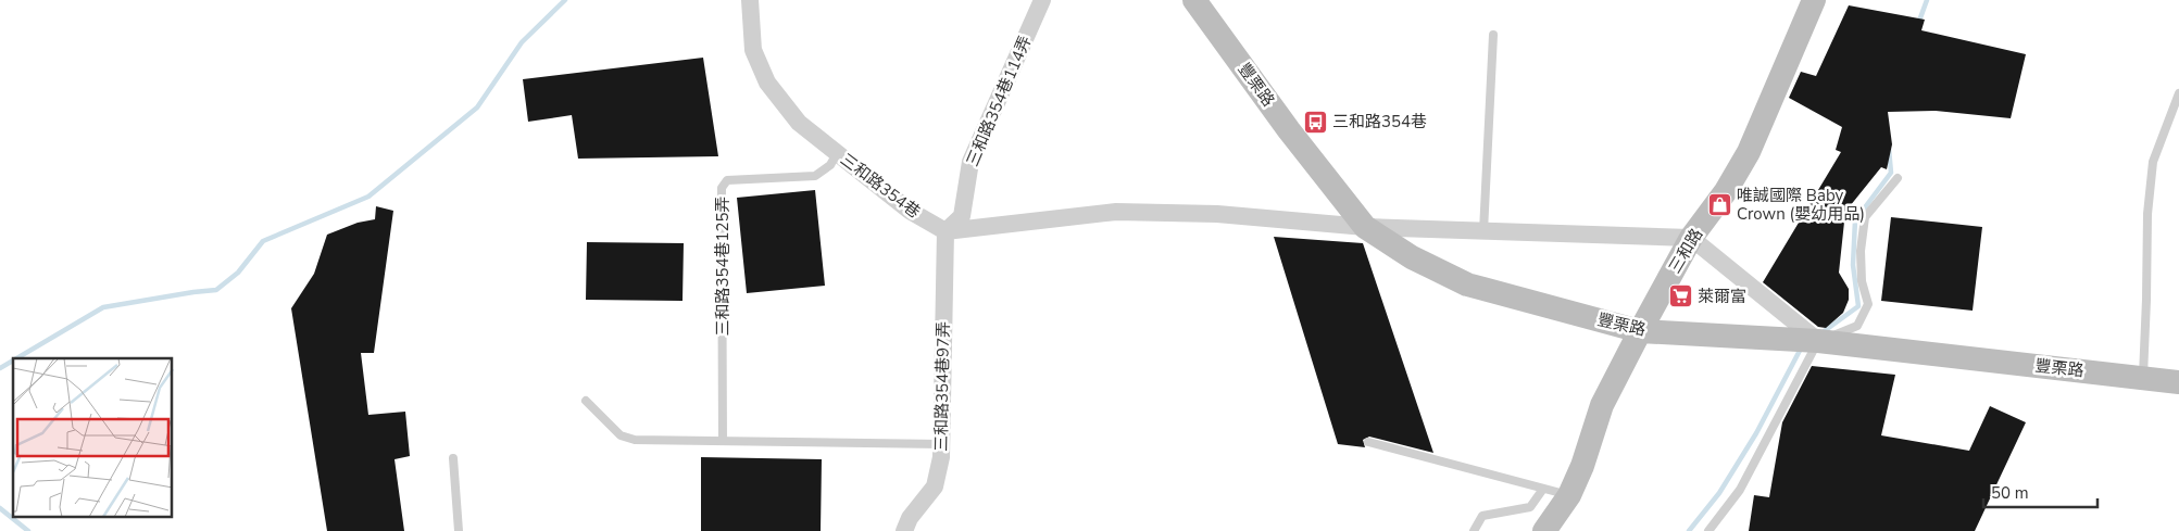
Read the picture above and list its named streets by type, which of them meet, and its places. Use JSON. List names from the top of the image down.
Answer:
{
  "streets": {
    "street": [
      "豐栗路",
      "三和路354巷114弄",
      "三和路354巷",
      "三和路",
      "三和路354巷97弄"
    ],
    "lane": ["三和路354巷125弄"]
  },
  "crossings": [
    ["豐栗路", "三和路"],
    ["三和路354巷114弄", "三和路354巷"],
    ["三和路354巷114弄", "三和路354巷97弄"],
    ["三和路354巷", "三和路354巷125弄"],
    ["三和路354巷", "三和路354巷97弄"]
  ],
  "places": {
    "bus stop": ["三和路354巷"],
    "shop": ["唯誠國際 Baby Crown (嬰幼用品)"],
    "supermarket": ["萊爾富"]
  },
  "scale_bar": "50 m"
}
